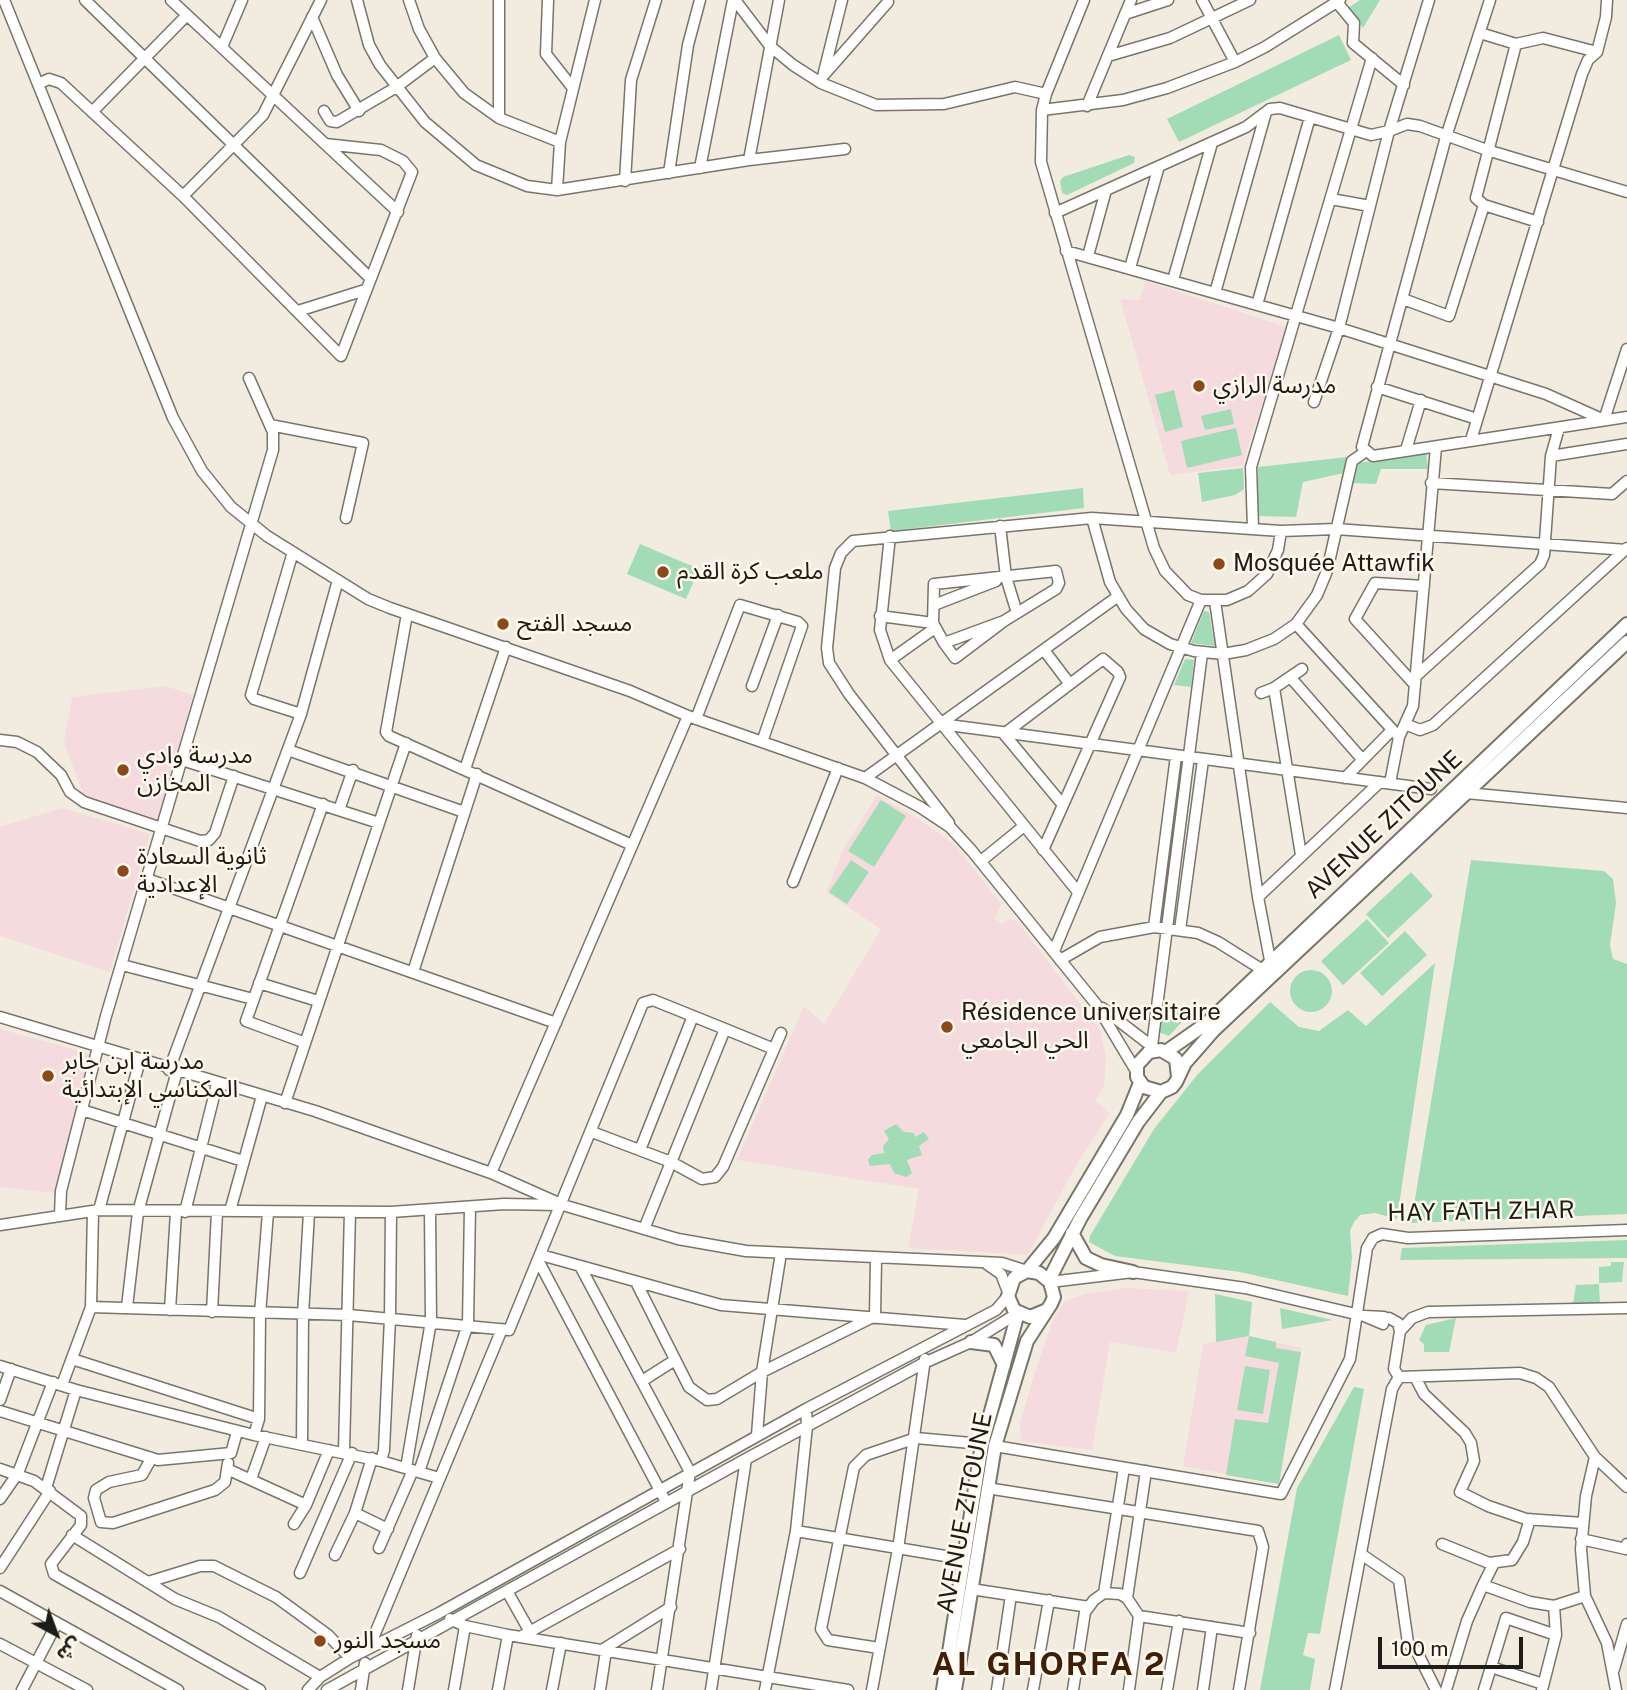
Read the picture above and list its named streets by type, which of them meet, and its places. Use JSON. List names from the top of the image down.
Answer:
{
  "streets": {
    "main road": ["AVENUE ZITOUNE"],
    "street": ["HAY FATH ZHAR"]
  },
  "districts": ["AL GHORFA 2"],
  "places": [
    "مدرسة الرازي",
    "Mosquée Attawfik",
    "ملعب كرة القدم",
    "مسجد الفتح",
    "مدرسة وادي المخازن",
    "ثانوية السعادة الإعدادية",
    "Résidence universitaire الحي الجامعي",
    "مدرسة ابن جابر المكناسي الإبتدائية",
    "مسجد النور"
  ],
  "scale_bar": "100 m",
  "north": "bottom right"
}
